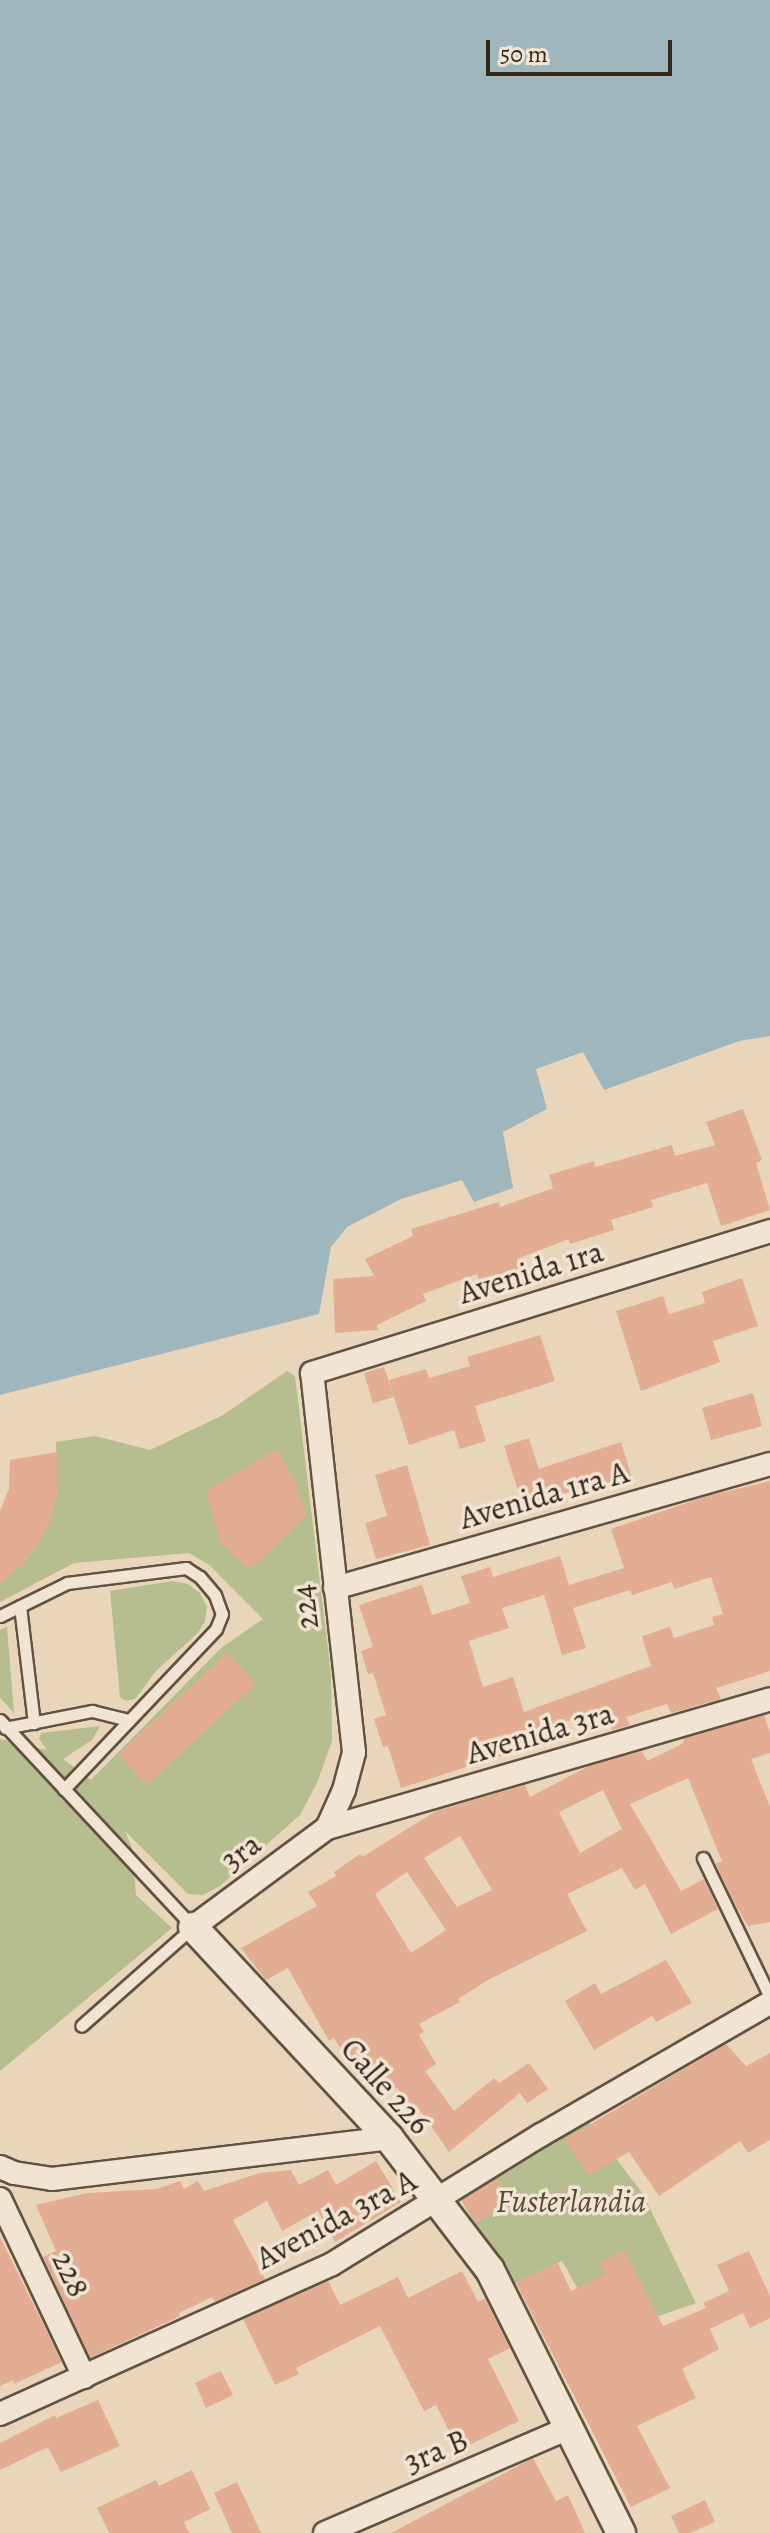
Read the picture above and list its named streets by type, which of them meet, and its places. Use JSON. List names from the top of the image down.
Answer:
{
  "streets": {
    "street": [
      "Avenida 1ra",
      "Avenida 1ra A",
      "224",
      "Avenida 3ra",
      "3ra",
      "Calle 226",
      "Avenida 3ra A",
      "228",
      "3ra B"
    ]
  },
  "crossings": [
    ["Avenida 1ra", "224"],
    ["Avenida 1ra A", "224"],
    ["224", "Avenida 3ra"],
    ["224", "3ra"],
    ["Avenida 3ra", "3ra"],
    ["3ra", "Calle 226"],
    ["Calle 226", "Avenida 3ra A"],
    ["Calle 226", "3ra B"],
    ["Avenida 3ra A", "228"]
  ],
  "parks": ["Fusterlandia"],
  "scale_bar": "50 m"
}
